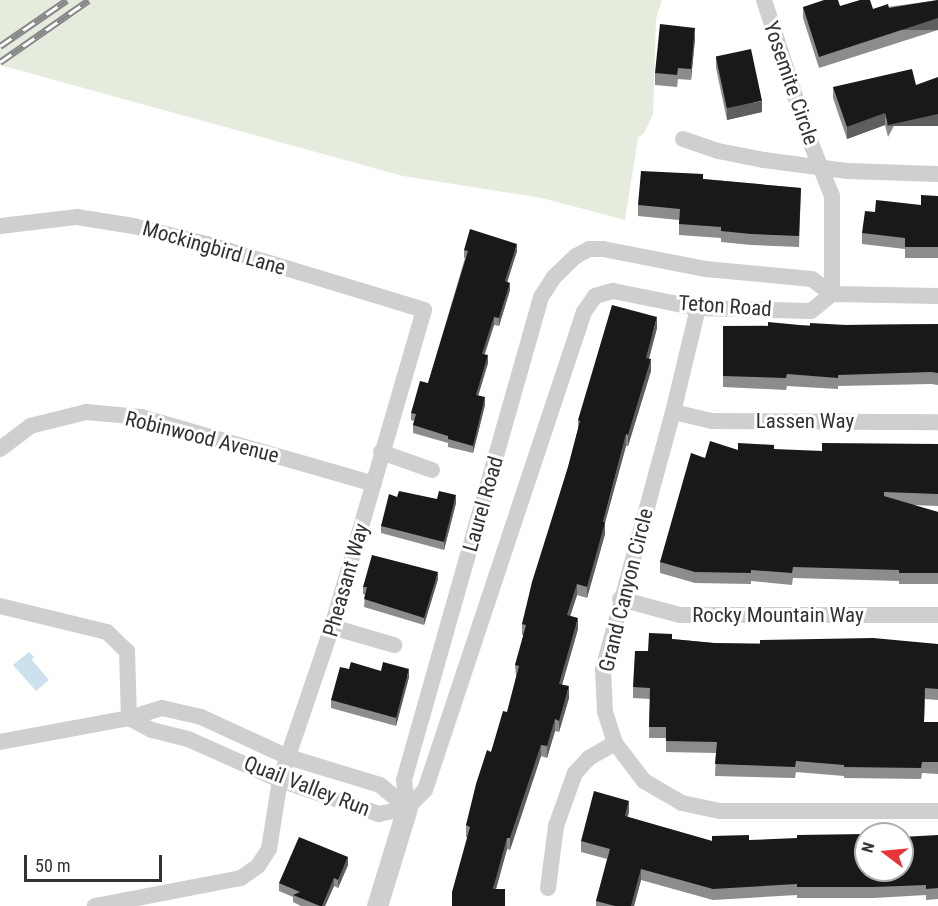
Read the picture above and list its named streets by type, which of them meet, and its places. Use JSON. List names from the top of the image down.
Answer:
{
  "streets": {
    "street": [
      "Yosemite Circle",
      "Mockingbird Lane",
      "Teton Road",
      "Lassen Way",
      "Robinwood Avenue",
      "Laurel Road",
      "Pheasant Way",
      "Grand Canyon Circle",
      "Rocky Mountain Way",
      "Quail Valley Run"
    ]
  },
  "crossings": [
    ["Yosemite Circle", "Teton Road"],
    ["Mockingbird Lane", "Pheasant Way"],
    ["Teton Road", "Laurel Road"],
    ["Teton Road", "Grand Canyon Circle"],
    ["Lassen Way", "Grand Canyon Circle"],
    ["Robinwood Avenue", "Pheasant Way"],
    ["Laurel Road", "Quail Valley Run"],
    ["Pheasant Way", "Quail Valley Run"],
    ["Grand Canyon Circle", "Rocky Mountain Way"]
  ],
  "scale_bar": "50 m",
  "north": "left"
}
